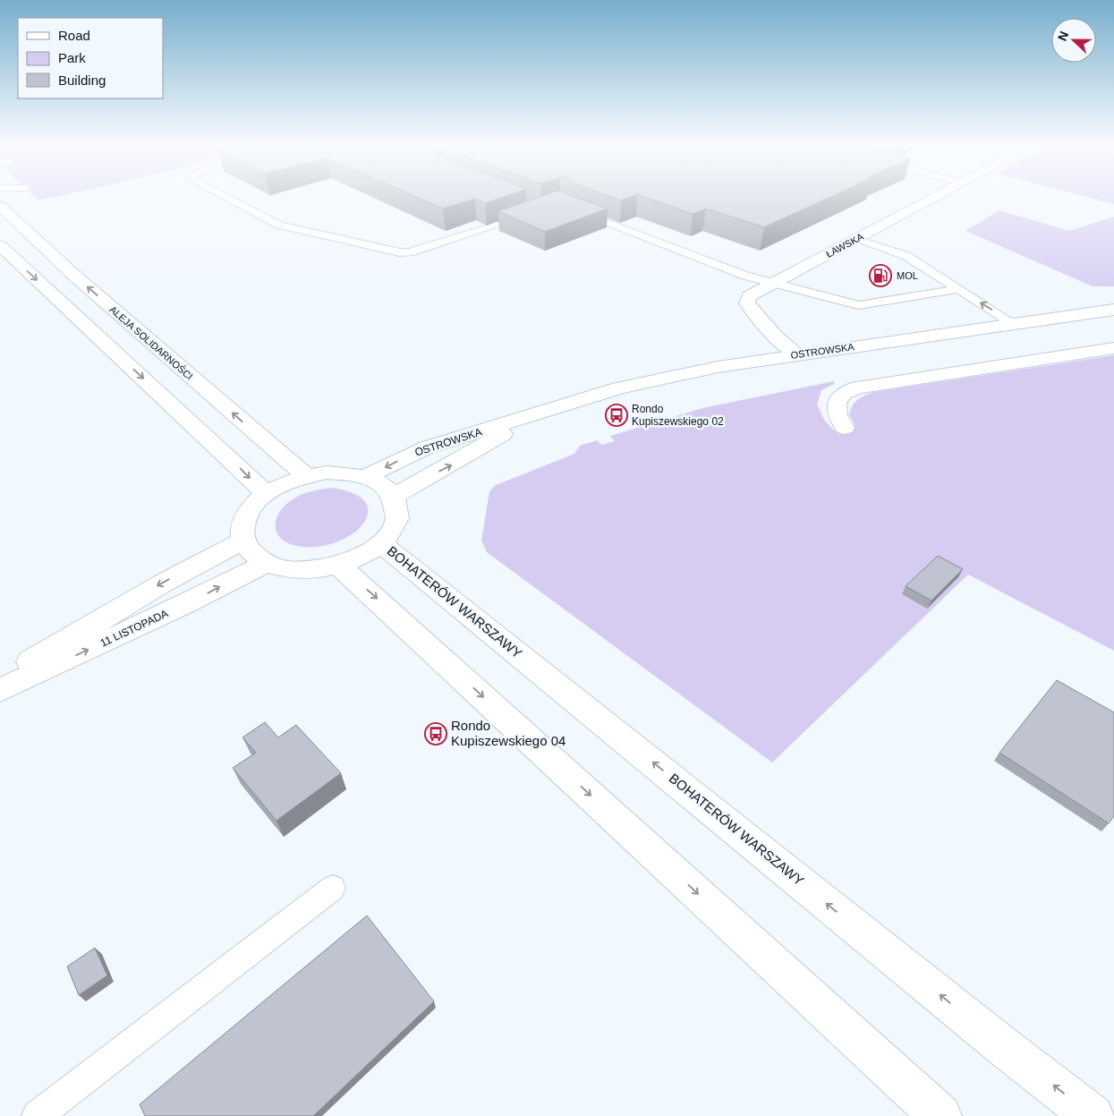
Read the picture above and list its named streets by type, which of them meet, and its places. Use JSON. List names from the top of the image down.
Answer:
{
  "streets": {
    "main road": [
      "ŁAWSKA",
      "ALEJA SOLIDARNOŚCI",
      "OSTROWSKA",
      "BOHATERÓW WARSZAWY",
      "11 LISTOPADA"
    ]
  },
  "crossings": [
    ["ŁAWSKA", "OSTROWSKA"],
    ["ALEJA SOLIDARNOŚCI", "OSTROWSKA"],
    ["ALEJA SOLIDARNOŚCI", "BOHATERÓW WARSZAWY"],
    ["ALEJA SOLIDARNOŚCI", "11 LISTOPADA"],
    ["OSTROWSKA", "BOHATERÓW WARSZAWY"],
    ["OSTROWSKA", "11 LISTOPADA"],
    ["BOHATERÓW WARSZAWY", "11 LISTOPADA"]
  ],
  "places": {
    "fuel station": ["MOL"],
    "bus stop": ["Rondo Kupiszewskiego 02", "Rondo Kupiszewskiego 04"]
  },
  "legend": ["Road", "Park", "Building"],
  "north": "left"
}
